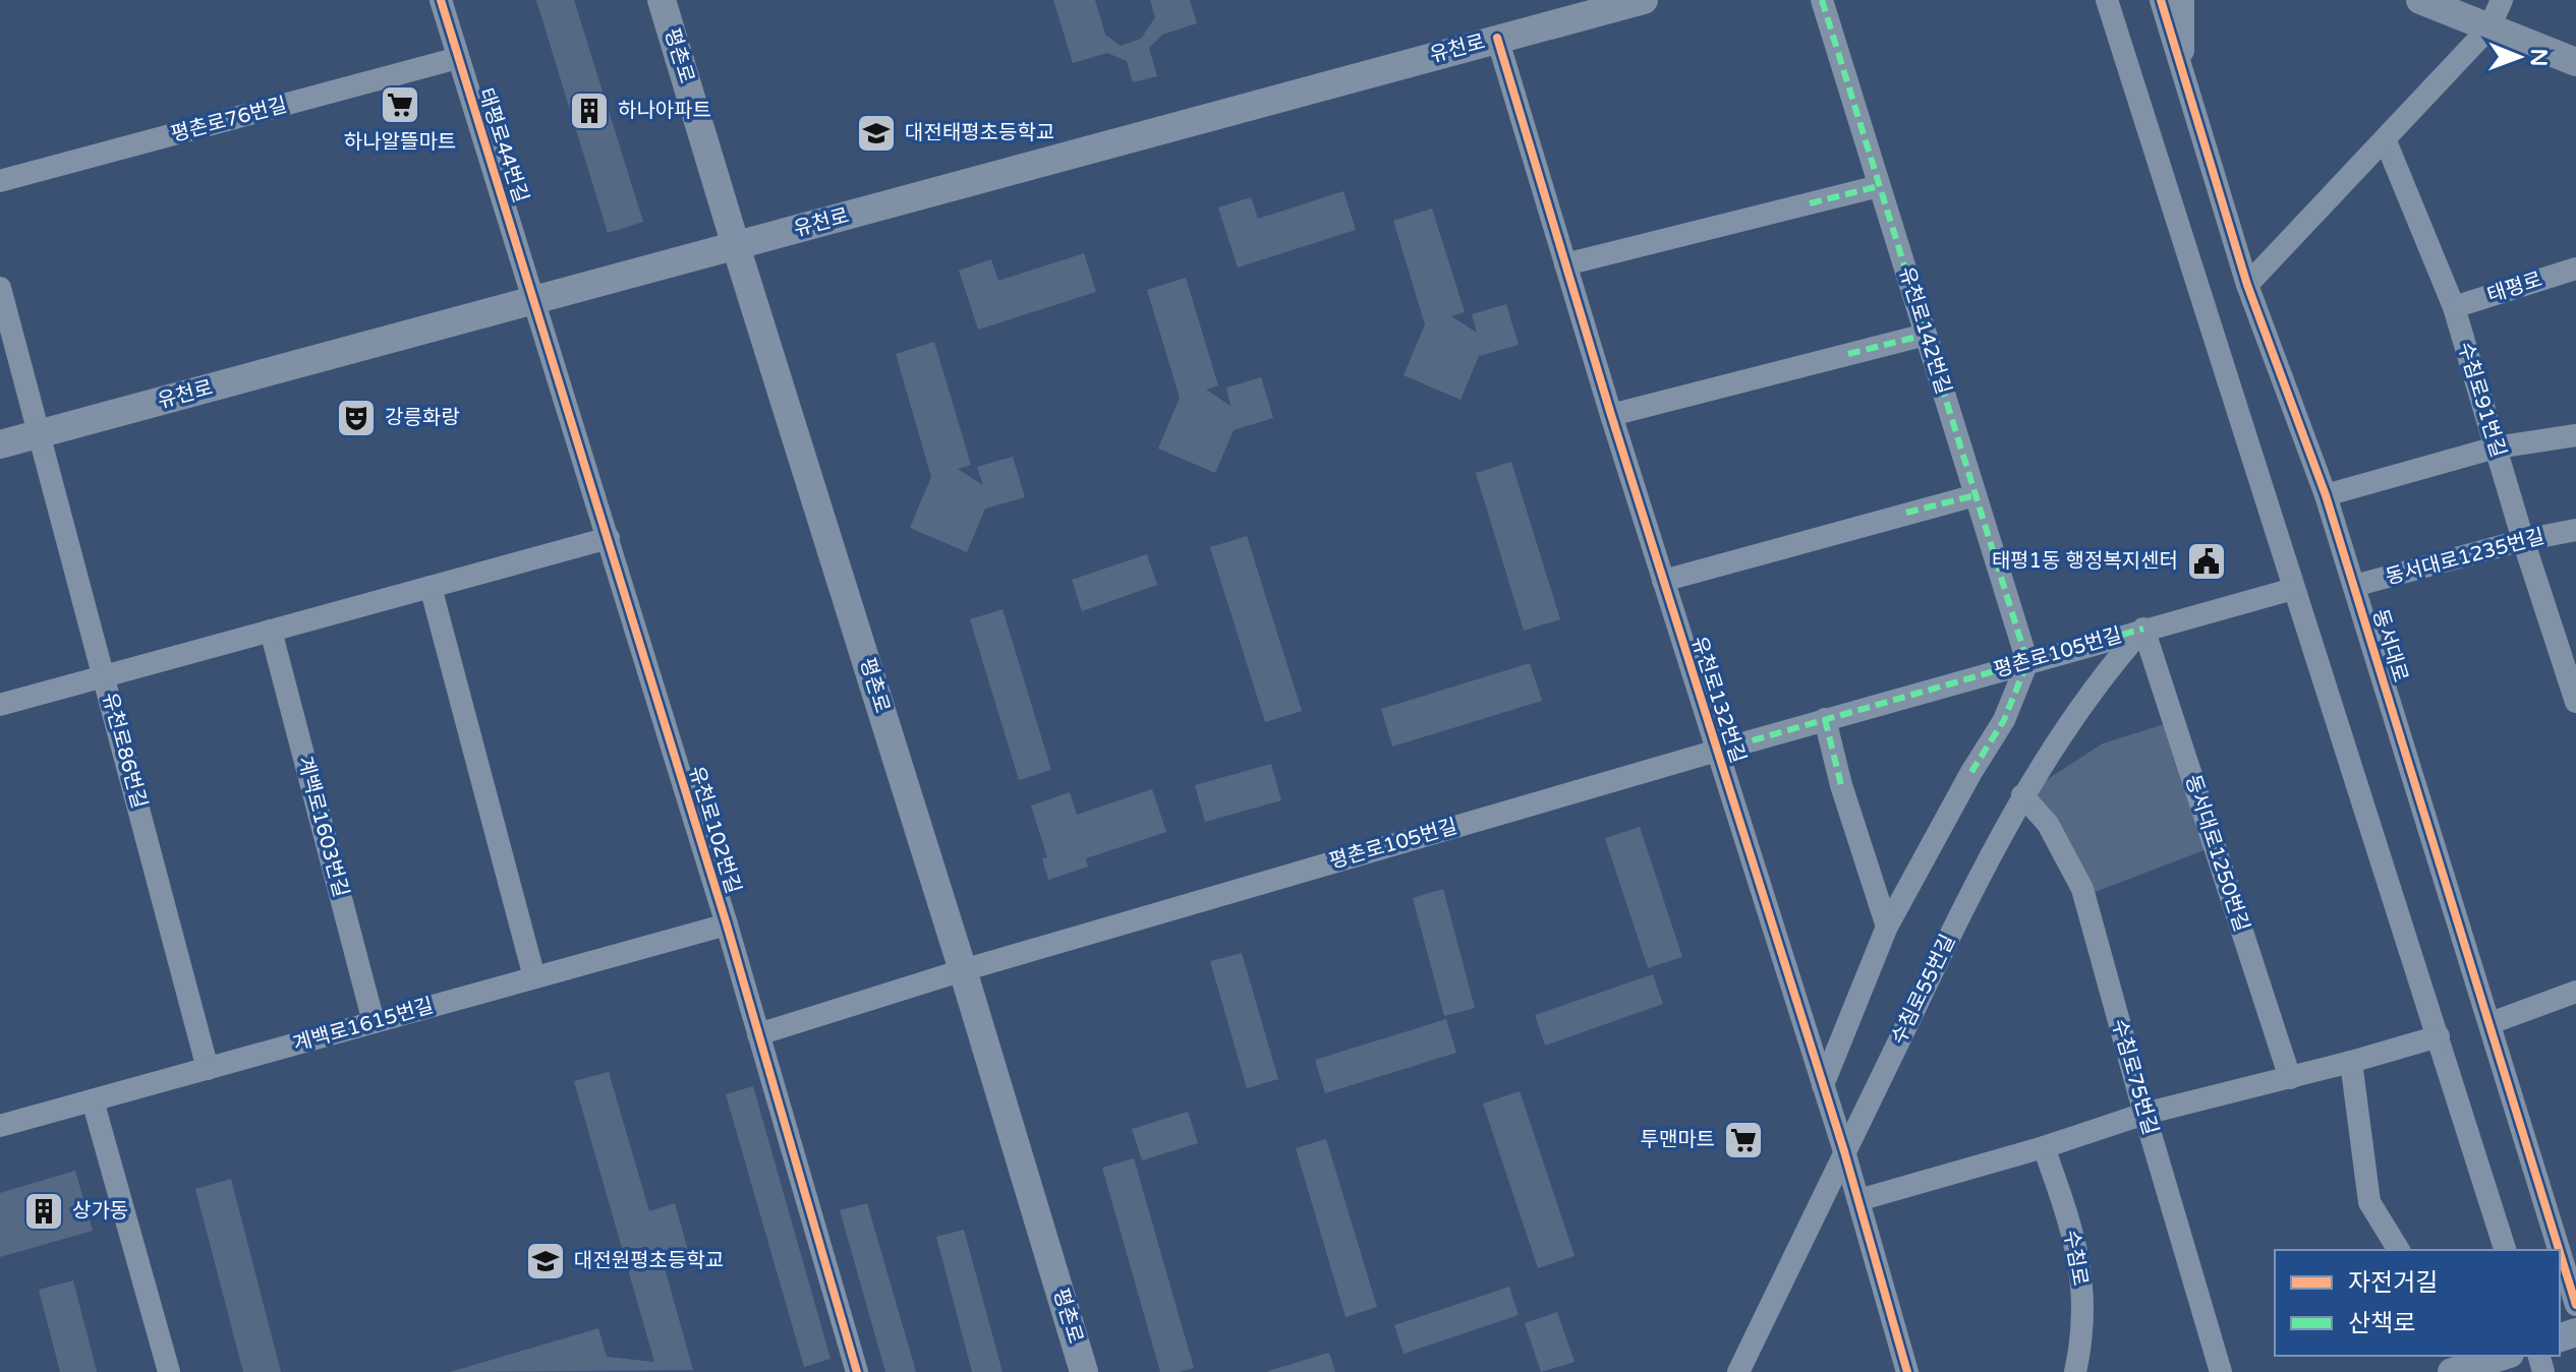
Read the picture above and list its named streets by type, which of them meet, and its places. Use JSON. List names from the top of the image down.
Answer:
{
  "streets": {
    "main road": ["유천로", "평촌로"],
    "street": [
      "평촌로76번길",
      "태평로44번길",
      "태평로",
      "유천로142번길",
      "수침로91번길",
      "동서대로1235번길",
      "동서대로",
      "평촌로105번길",
      "유천로132번길",
      "유천로86번길",
      "계백로1603번길",
      "유천로102번길",
      "동서대로1250번길",
      "수침로55번길",
      "계백로1615번길",
      "수침로75번길",
      "수침로"
    ]
  },
  "crossings": [
    ["유천로", "평촌로"],
    ["유천로", "태평로44번길"],
    ["유천로", "유천로132번길"],
    ["유천로", "유천로86번길"],
    ["유천로", "유천로102번길"],
    ["평촌로", "평촌로105번길"],
    ["평촌로76번길", "태평로44번길"],
    ["태평로44번길", "유천로102번길"],
    ["태평로", "수침로91번길"],
    ["유천로142번길", "평촌로105번길"],
    ["수침로91번길", "동서대로1235번길"],
    ["동서대로1235번길", "동서대로"],
    ["평촌로105번길", "유천로132번길"],
    ["평촌로105번길", "유천로102번길"],
    ["평촌로105번길", "동서대로1250번길"],
    ["평촌로105번길", "수침로55번길"],
    ["유천로132번길", "수침로55번길"],
    ["유천로86번길", "계백로1615번길"],
    ["계백로1603번길", "계백로1615번길"],
    ["유천로102번길", "계백로1615번길"],
    ["동서대로1250번길", "수침로55번길"],
    ["수침로55번길", "수침로75번길"]
  ],
  "places": {
    "supermarket": ["하나알뜰마트", "투맨마트"],
    "building": ["하나아파트", "상가동"],
    "school or university": ["대전태평초등학교", "대전원평초등학교"],
    "theatre": ["강릉화랑"],
    "public building": ["태평1동 행정복지센터"]
  },
  "legend": ["자전거길", "산책로"],
  "north": "right"
}
